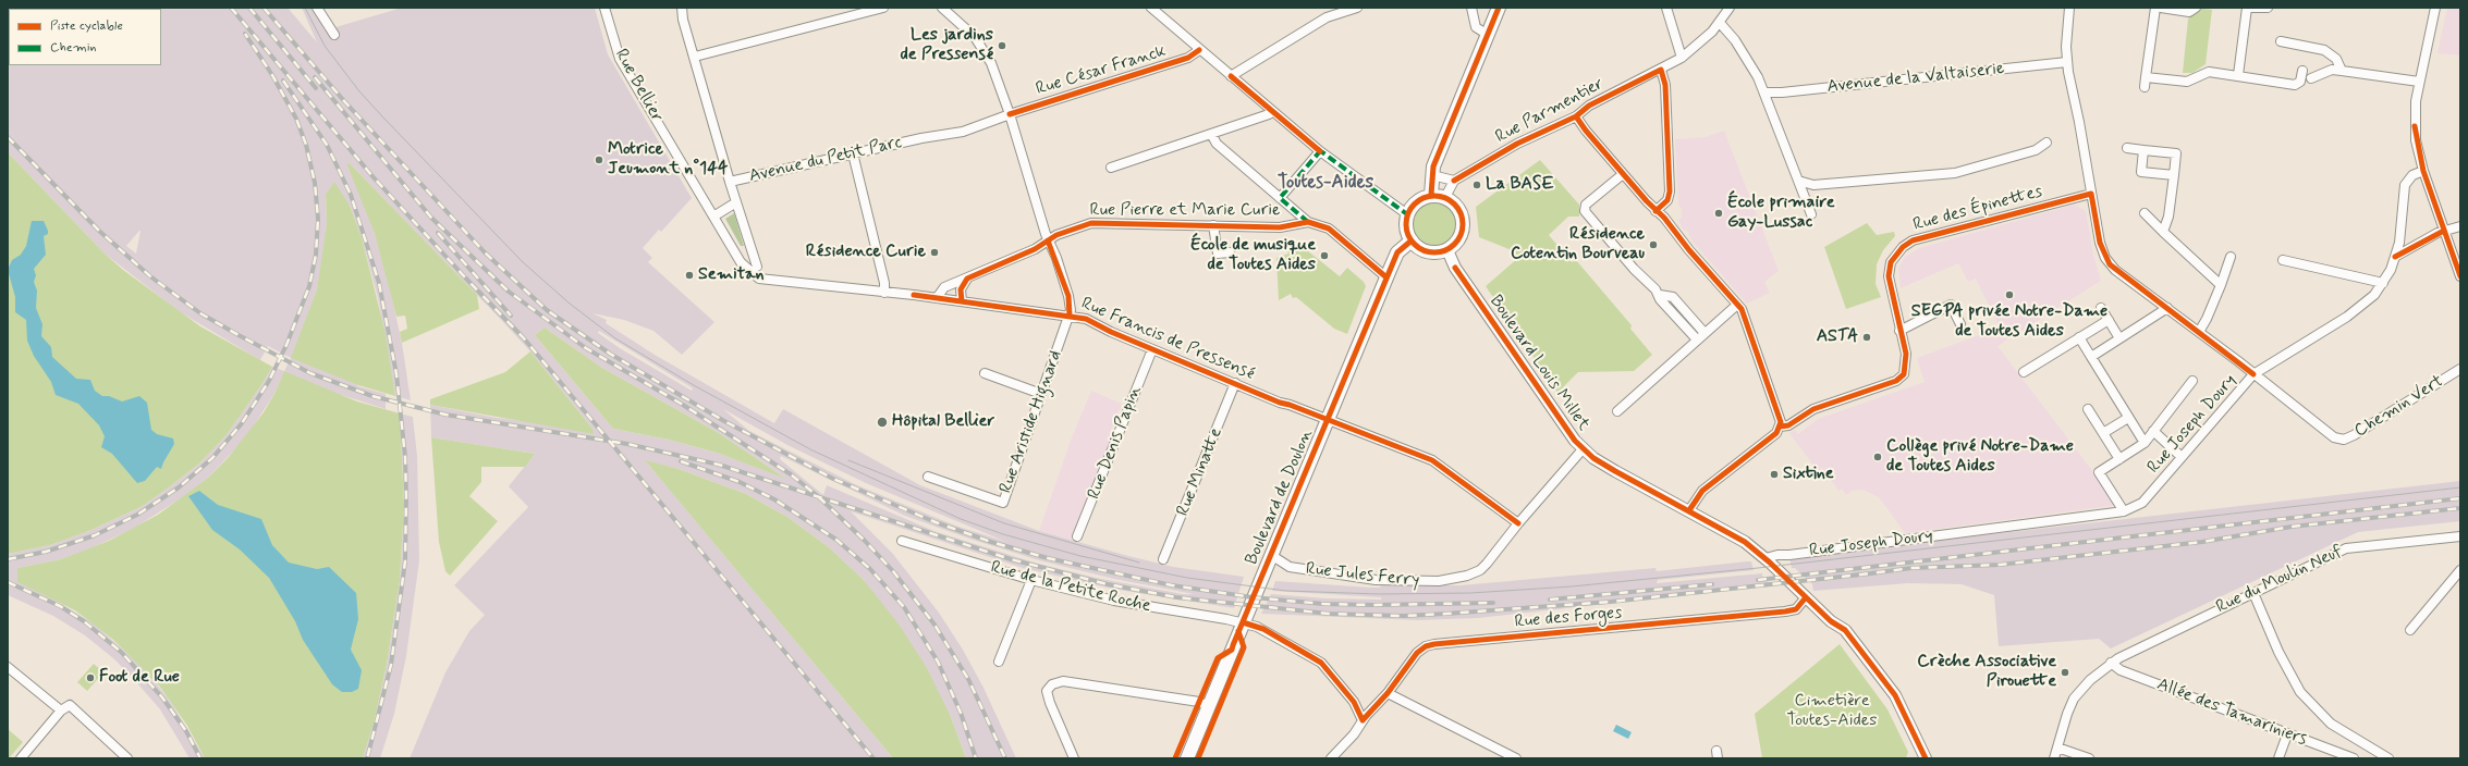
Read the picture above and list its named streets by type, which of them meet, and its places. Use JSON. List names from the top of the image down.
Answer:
{
  "streets": {
    "main road": ["Boulevard de Doulon"],
    "street": [
      "Rue César Franck",
      "Avenue de la Valtaiserie",
      "Rue Bellier",
      "Rue Parmentier",
      "Avenue du Petit Parc",
      "Rue des Épinettes",
      "Rue Pierre et Marie Curie",
      "Rue Francis de Pressensé",
      "Boulevard Louis Millet",
      "Chemin Vert",
      "Rue Aristide Hignard",
      "Rue Joseph Doury",
      "Rue Denis Papin",
      "Rue Minatte",
      "Rue Jules Ferry",
      "Rue du Moulin Neuf",
      "Rue de la Petite Roche",
      "Rue des Forges",
      "Allée des Tamariniers"
    ]
  },
  "crossings": [
    ["Rue César Franck", "Avenue du Petit Parc"],
    ["Rue César Franck", "Rue Francis de Pressensé"],
    ["Avenue de la Valtaiserie", "Chemin Vert"],
    ["Rue des Épinettes", "Boulevard Louis Millet"],
    ["Rue des Épinettes", "Chemin Vert"],
    ["Rue Pierre et Marie Curie", "Rue Francis de Pressensé"],
    ["Rue Francis de Pressensé", "Rue Aristide Hignard"],
    ["Rue Francis de Pressensé", "Rue Denis Papin"],
    ["Rue Francis de Pressensé", "Rue Minatte"],
    ["Rue Francis de Pressensé", "Boulevard de Doulon"],
    ["Rue Francis de Pressensé", "Rue Jules Ferry"],
    ["Boulevard Louis Millet", "Rue Joseph Doury"],
    ["Boulevard Louis Millet", "Boulevard de Doulon"],
    ["Boulevard Louis Millet", "Rue Jules Ferry"],
    ["Boulevard Louis Millet", "Rue des Forges"],
    ["Chemin Vert", "Rue Joseph Doury"],
    ["Boulevard de Doulon", "Rue Jules Ferry"],
    ["Boulevard de Doulon", "Rue de la Petite Roche"],
    ["Rue du Moulin Neuf", "Allée des Tamariniers"],
    ["Rue de la Petite Roche", "Rue des Forges"]
  ],
  "districts": ["Toutes-Aides"],
  "parks": ["Cimetière Toutes-Aides"],
  "places": [
    "Les jardins de Pressensé",
    "Motrice Jeumont n°144",
    "La BASE",
    "École primaire Gay-Lussac",
    "Résidence Cotentin Bourveau",
    "Résidence Curie",
    "École de musique de Toutes Aides",
    "Semitan",
    "SEGPA privée Notre-Dame de Toutes Aides",
    "ASTA",
    "Hôpital Bellier",
    "Collège privé Notre-Dame de Toutes Aides",
    "Sixtine",
    "Crèche Associative Pirouette",
    "Foot de Rue"
  ],
  "legend": ["Piste cyclable", "Chemin"]
}
